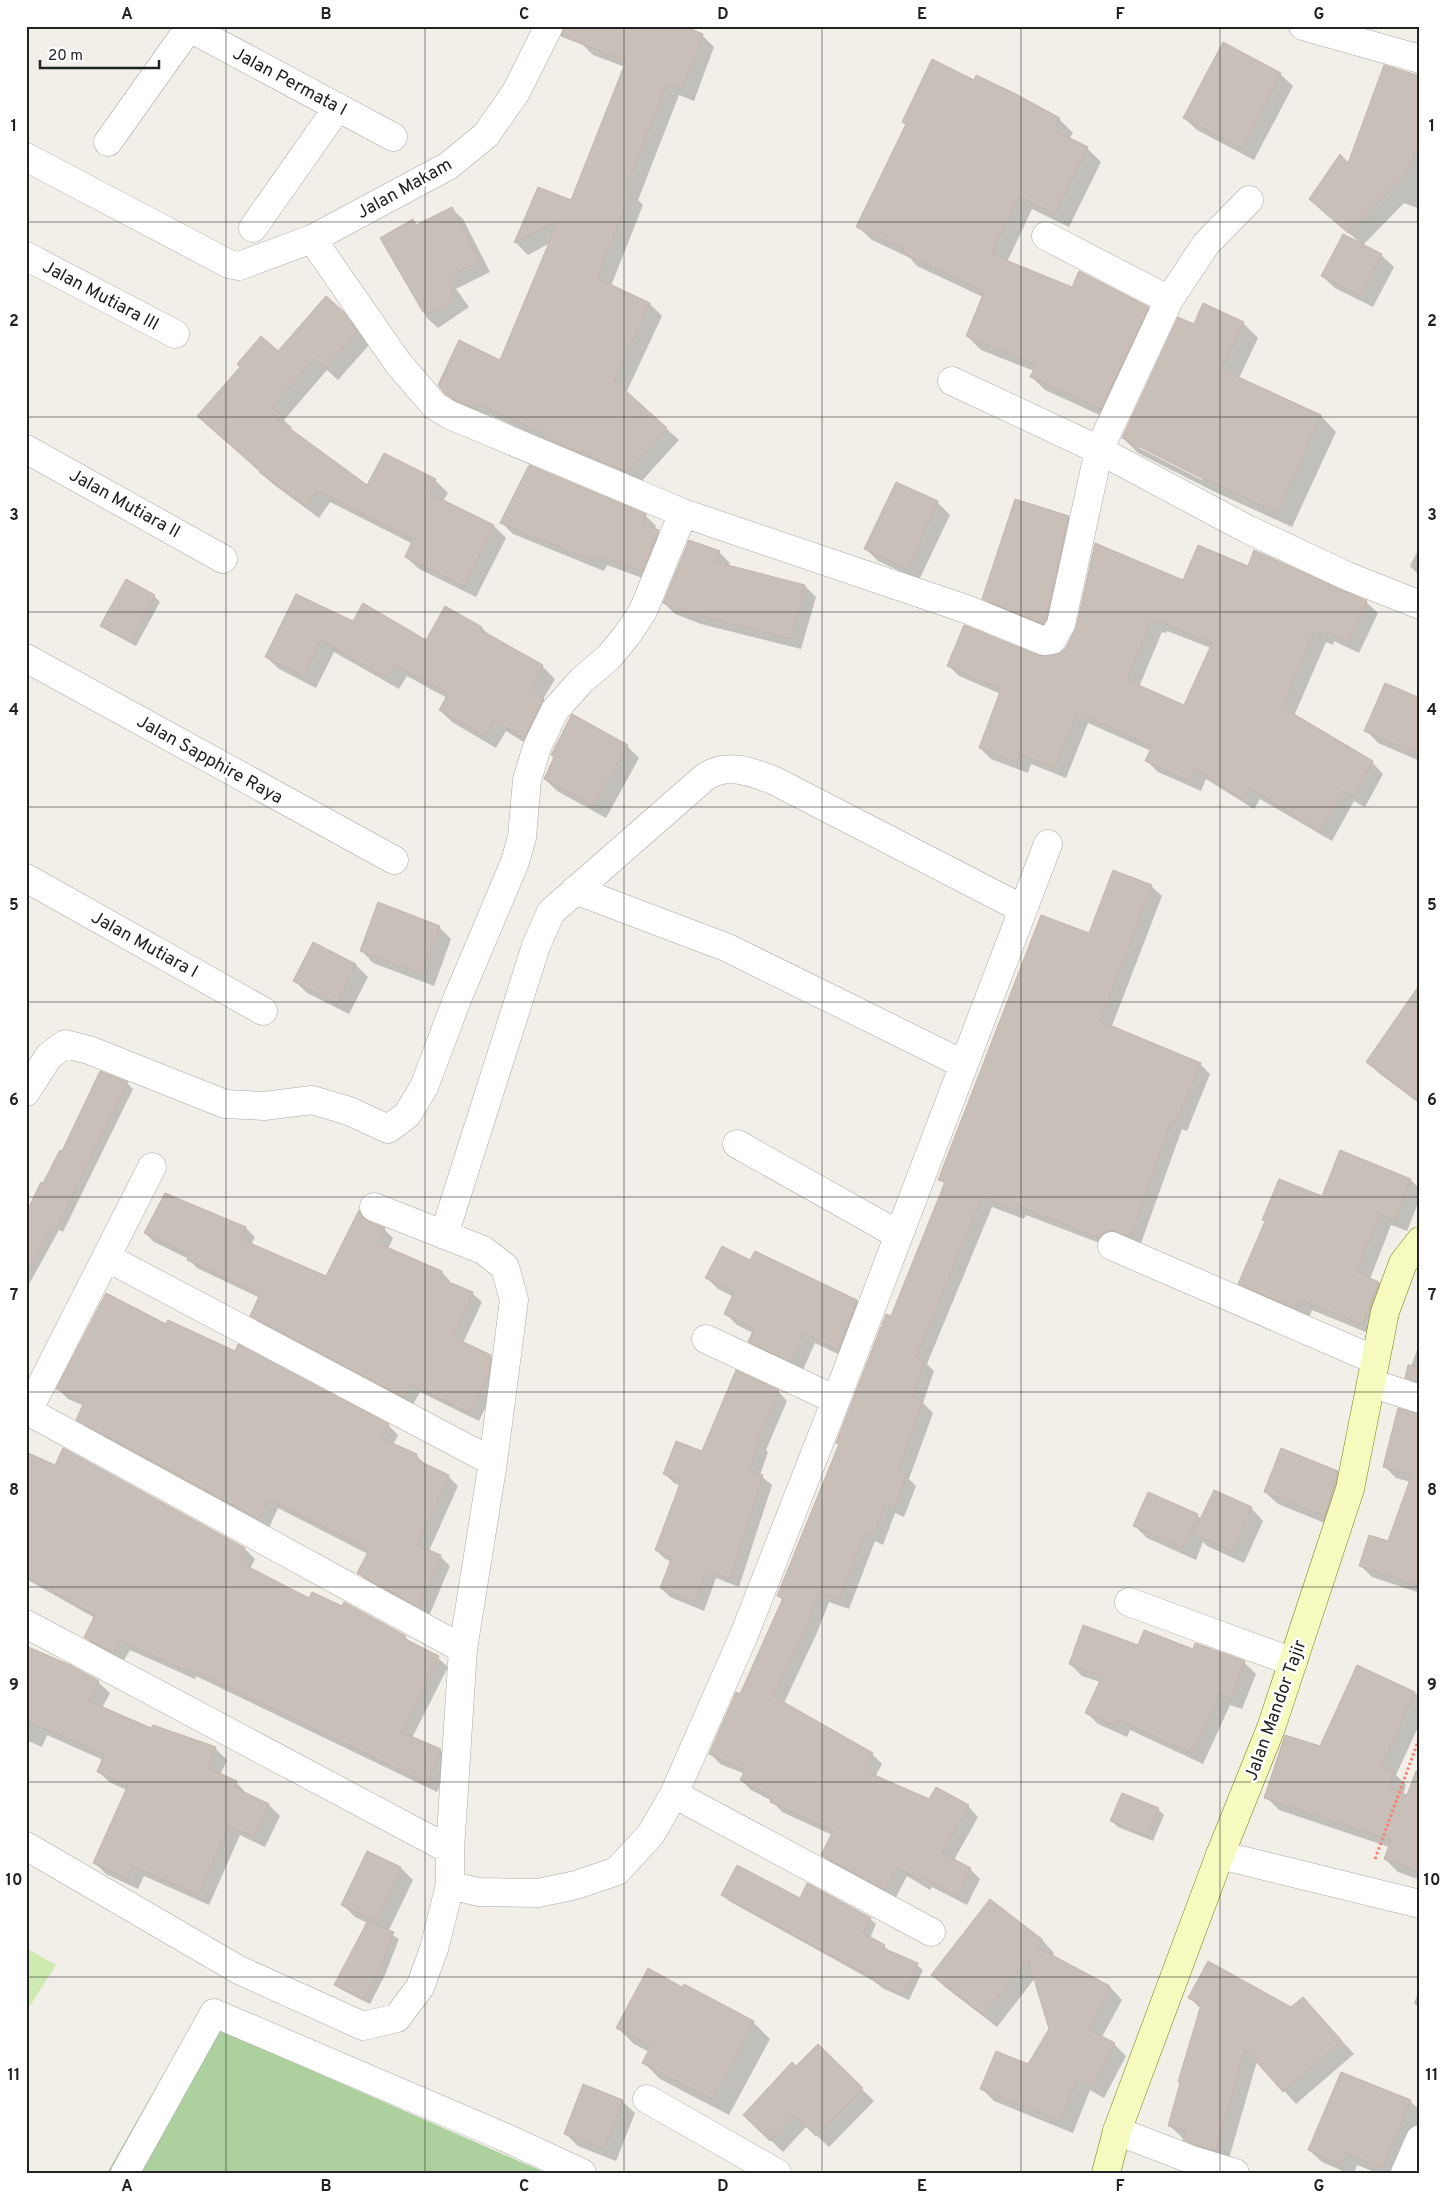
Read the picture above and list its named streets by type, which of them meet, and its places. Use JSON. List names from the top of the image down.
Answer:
{
  "streets": {
    "main road": ["Jalan Mandor Tajir"],
    "street": [
      "Jalan Permata I",
      "Jalan Makam",
      "Jalan Mutiara III",
      "Jalan Mutiara II",
      "Jalan Sapphire Raya",
      "Jalan Mutiara I"
    ]
  },
  "scale_bar": "20 m",
  "grid": {
    "columns": [
      "A",
      "B",
      "C",
      "D",
      "E",
      "F",
      "G"
    ],
    "rows": [
      "1",
      "2",
      "3",
      "4",
      "5",
      "6",
      "7",
      "8",
      "9",
      "10",
      "11"
    ]
  }
}
